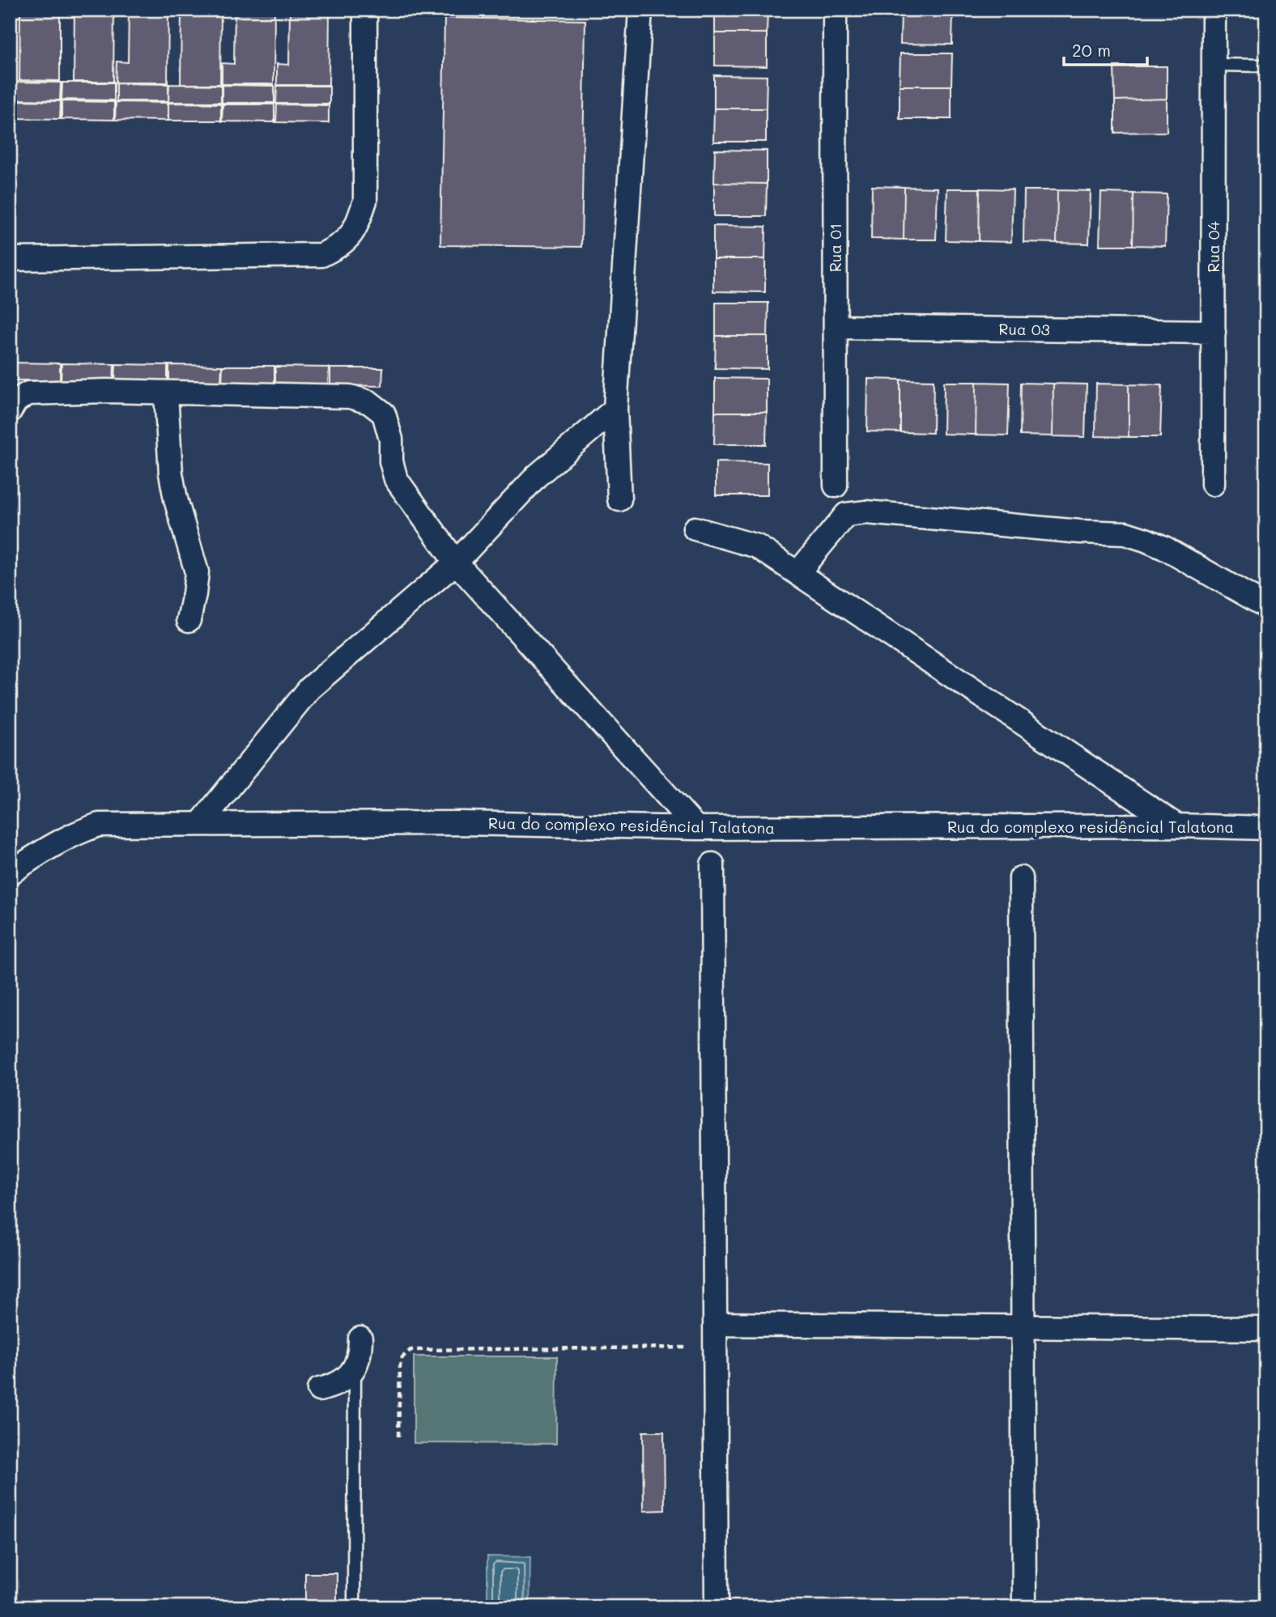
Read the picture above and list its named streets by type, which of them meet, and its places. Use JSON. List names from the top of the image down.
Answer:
{
  "streets": {
    "street": [
      "Rua 04",
      "Rua 01",
      "Rua 03",
      "Rua do complexo residêncial Talatona"
    ]
  },
  "crossings": [
    ["Rua 04", "Rua 03"],
    ["Rua 01", "Rua 03"]
  ],
  "scale_bar": "20 m"
}
